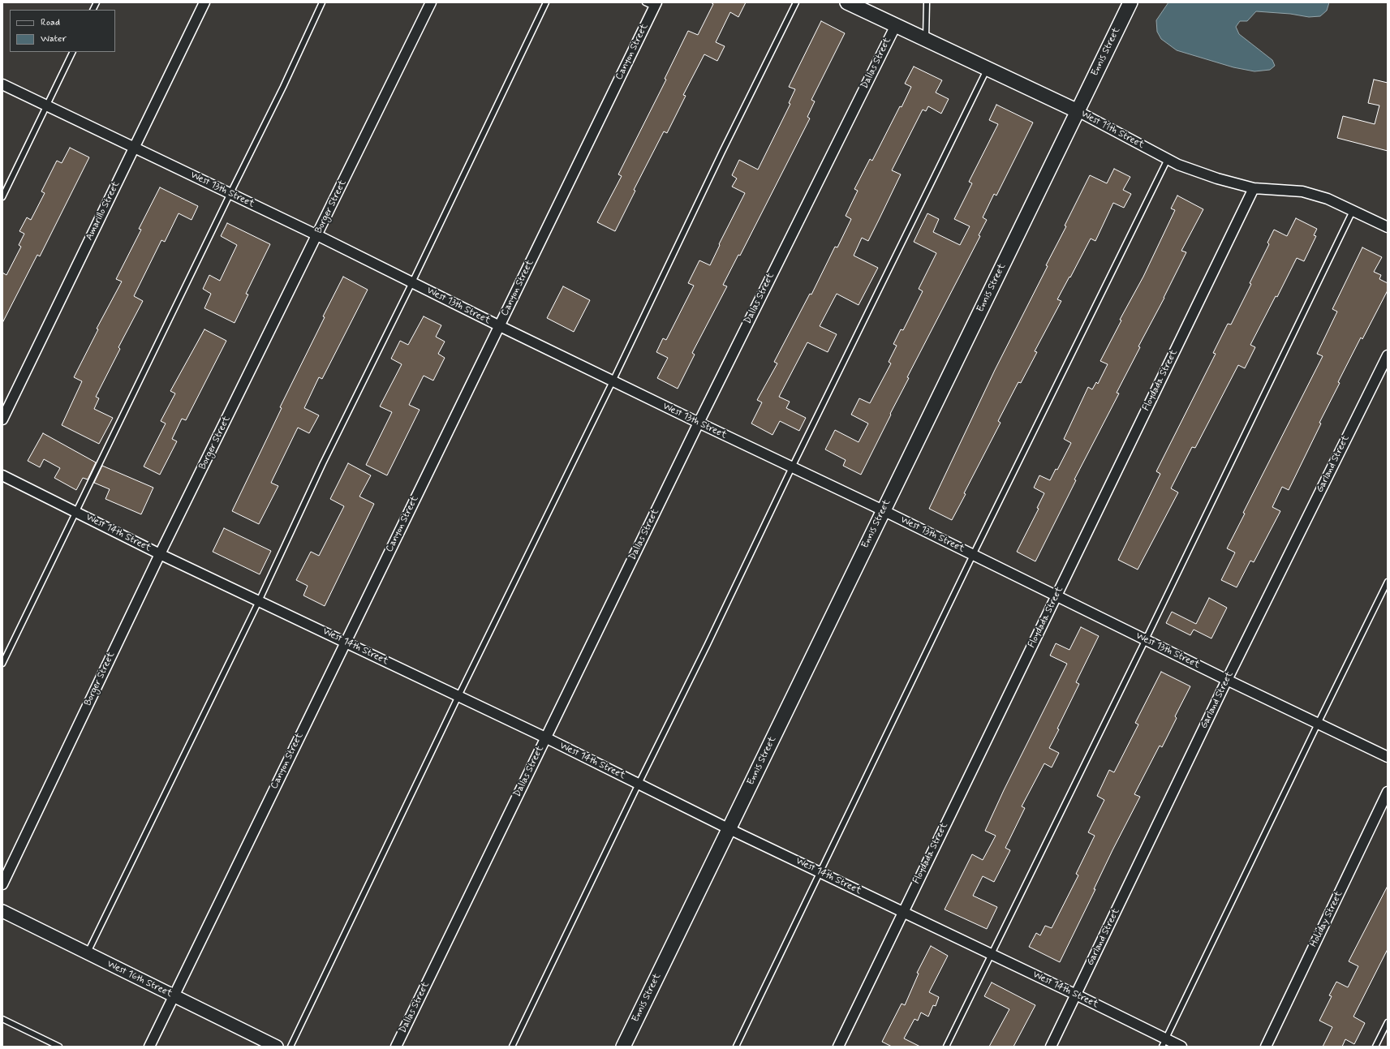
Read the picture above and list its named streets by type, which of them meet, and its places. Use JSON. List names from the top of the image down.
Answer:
{
  "streets": {
    "main road": ["Ennis Street", "West 11th Street"],
    "street": [
      "Canyon Street",
      "Dallas Street",
      "West 13th Street",
      "Borger Street",
      "Amarillo Street",
      "Floydada Street",
      "Garland Street",
      "West 14th Street",
      "Holiday Street",
      "West 16th Street"
    ]
  },
  "crossings": [
    ["Canyon Street", "West 13th Street"],
    ["Canyon Street", "West 14th Street"],
    ["Canyon Street", "West 16th Street"],
    ["Ennis Street", "West 11th Street"],
    ["Ennis Street", "West 13th Street"],
    ["Ennis Street", "West 14th Street"],
    ["Dallas Street", "West 11th Street"],
    ["Dallas Street", "West 13th Street"],
    ["Dallas Street", "West 14th Street"],
    ["West 11th Street", "Floydada Street"],
    ["West 13th Street", "Borger Street"],
    ["West 13th Street", "Amarillo Street"],
    ["West 13th Street", "Floydada Street"],
    ["West 13th Street", "Garland Street"],
    ["Borger Street", "West 14th Street"],
    ["Floydada Street", "West 14th Street"],
    ["Garland Street", "West 14th Street"]
  ],
  "legend": ["Road", "Water"]
}
